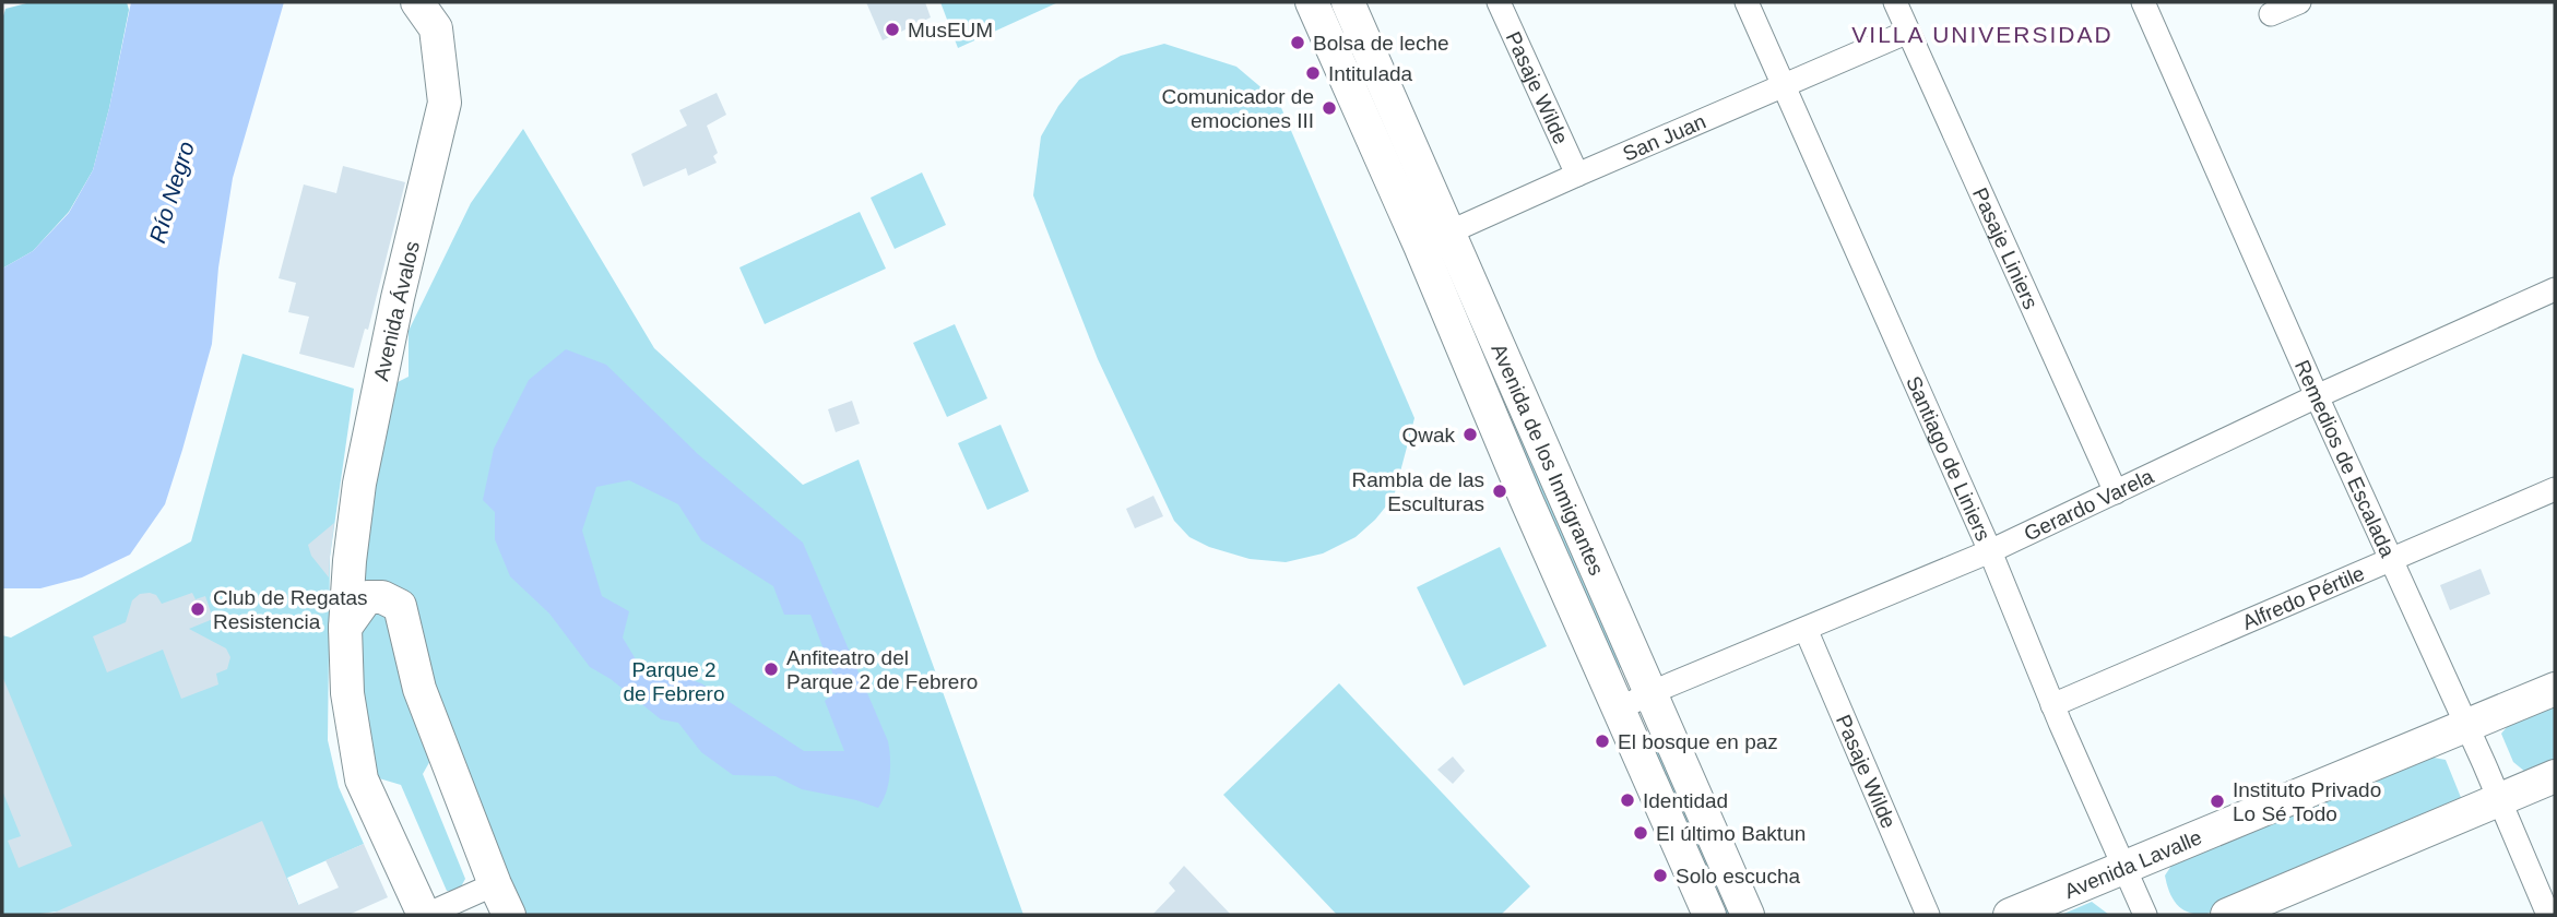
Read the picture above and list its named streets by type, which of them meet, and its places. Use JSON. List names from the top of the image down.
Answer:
{
  "streets": {
    "main road": ["Avenida Ávalos", "Avenida de los Inmigrantes", "Avenida Lavalle"],
    "street": [
      "Pasaje Wilde",
      "San Juan",
      "Pasaje Liniers",
      "Santiago de Liniers",
      "Remedios de Escalada",
      "Gerardo Varela",
      "Alfredo Pértile"
    ]
  },
  "crossings": [
    ["Pasaje Wilde", "San Juan"],
    ["Pasaje Wilde", "Gerardo Varela"],
    ["San Juan", "Pasaje Liniers"],
    ["San Juan", "Santiago de Liniers"],
    ["San Juan", "Avenida de los Inmigrantes"],
    ["Pasaje Liniers", "Gerardo Varela"],
    ["Santiago de Liniers", "Gerardo Varela"],
    ["Santiago de Liniers", "Alfredo Pértile"],
    ["Santiago de Liniers", "Avenida Lavalle"],
    ["Avenida de los Inmigrantes", "Gerardo Varela"],
    ["Remedios de Escalada", "Gerardo Varela"],
    ["Remedios de Escalada", "Alfredo Pértile"],
    ["Remedios de Escalada", "Avenida Lavalle"]
  ],
  "districts": ["VILLA UNIVERSIDAD"],
  "water": ["Río Negro"],
  "parks": ["Parque 2 de Febrero"],
  "places": [
    "MusEUM",
    "Bolsa de leche",
    "Intitulada",
    "Comunicador de emociones III",
    "Qwak",
    "Rambla de las Esculturas",
    "Club de Regatas Resistencia",
    "Anfiteatro del Parque 2 de Febrero",
    "El bosque en paz",
    "Identidad",
    "Instituto Privado Lo Sé Todo",
    "El último Baktun",
    "Solo escucha"
  ]
}
